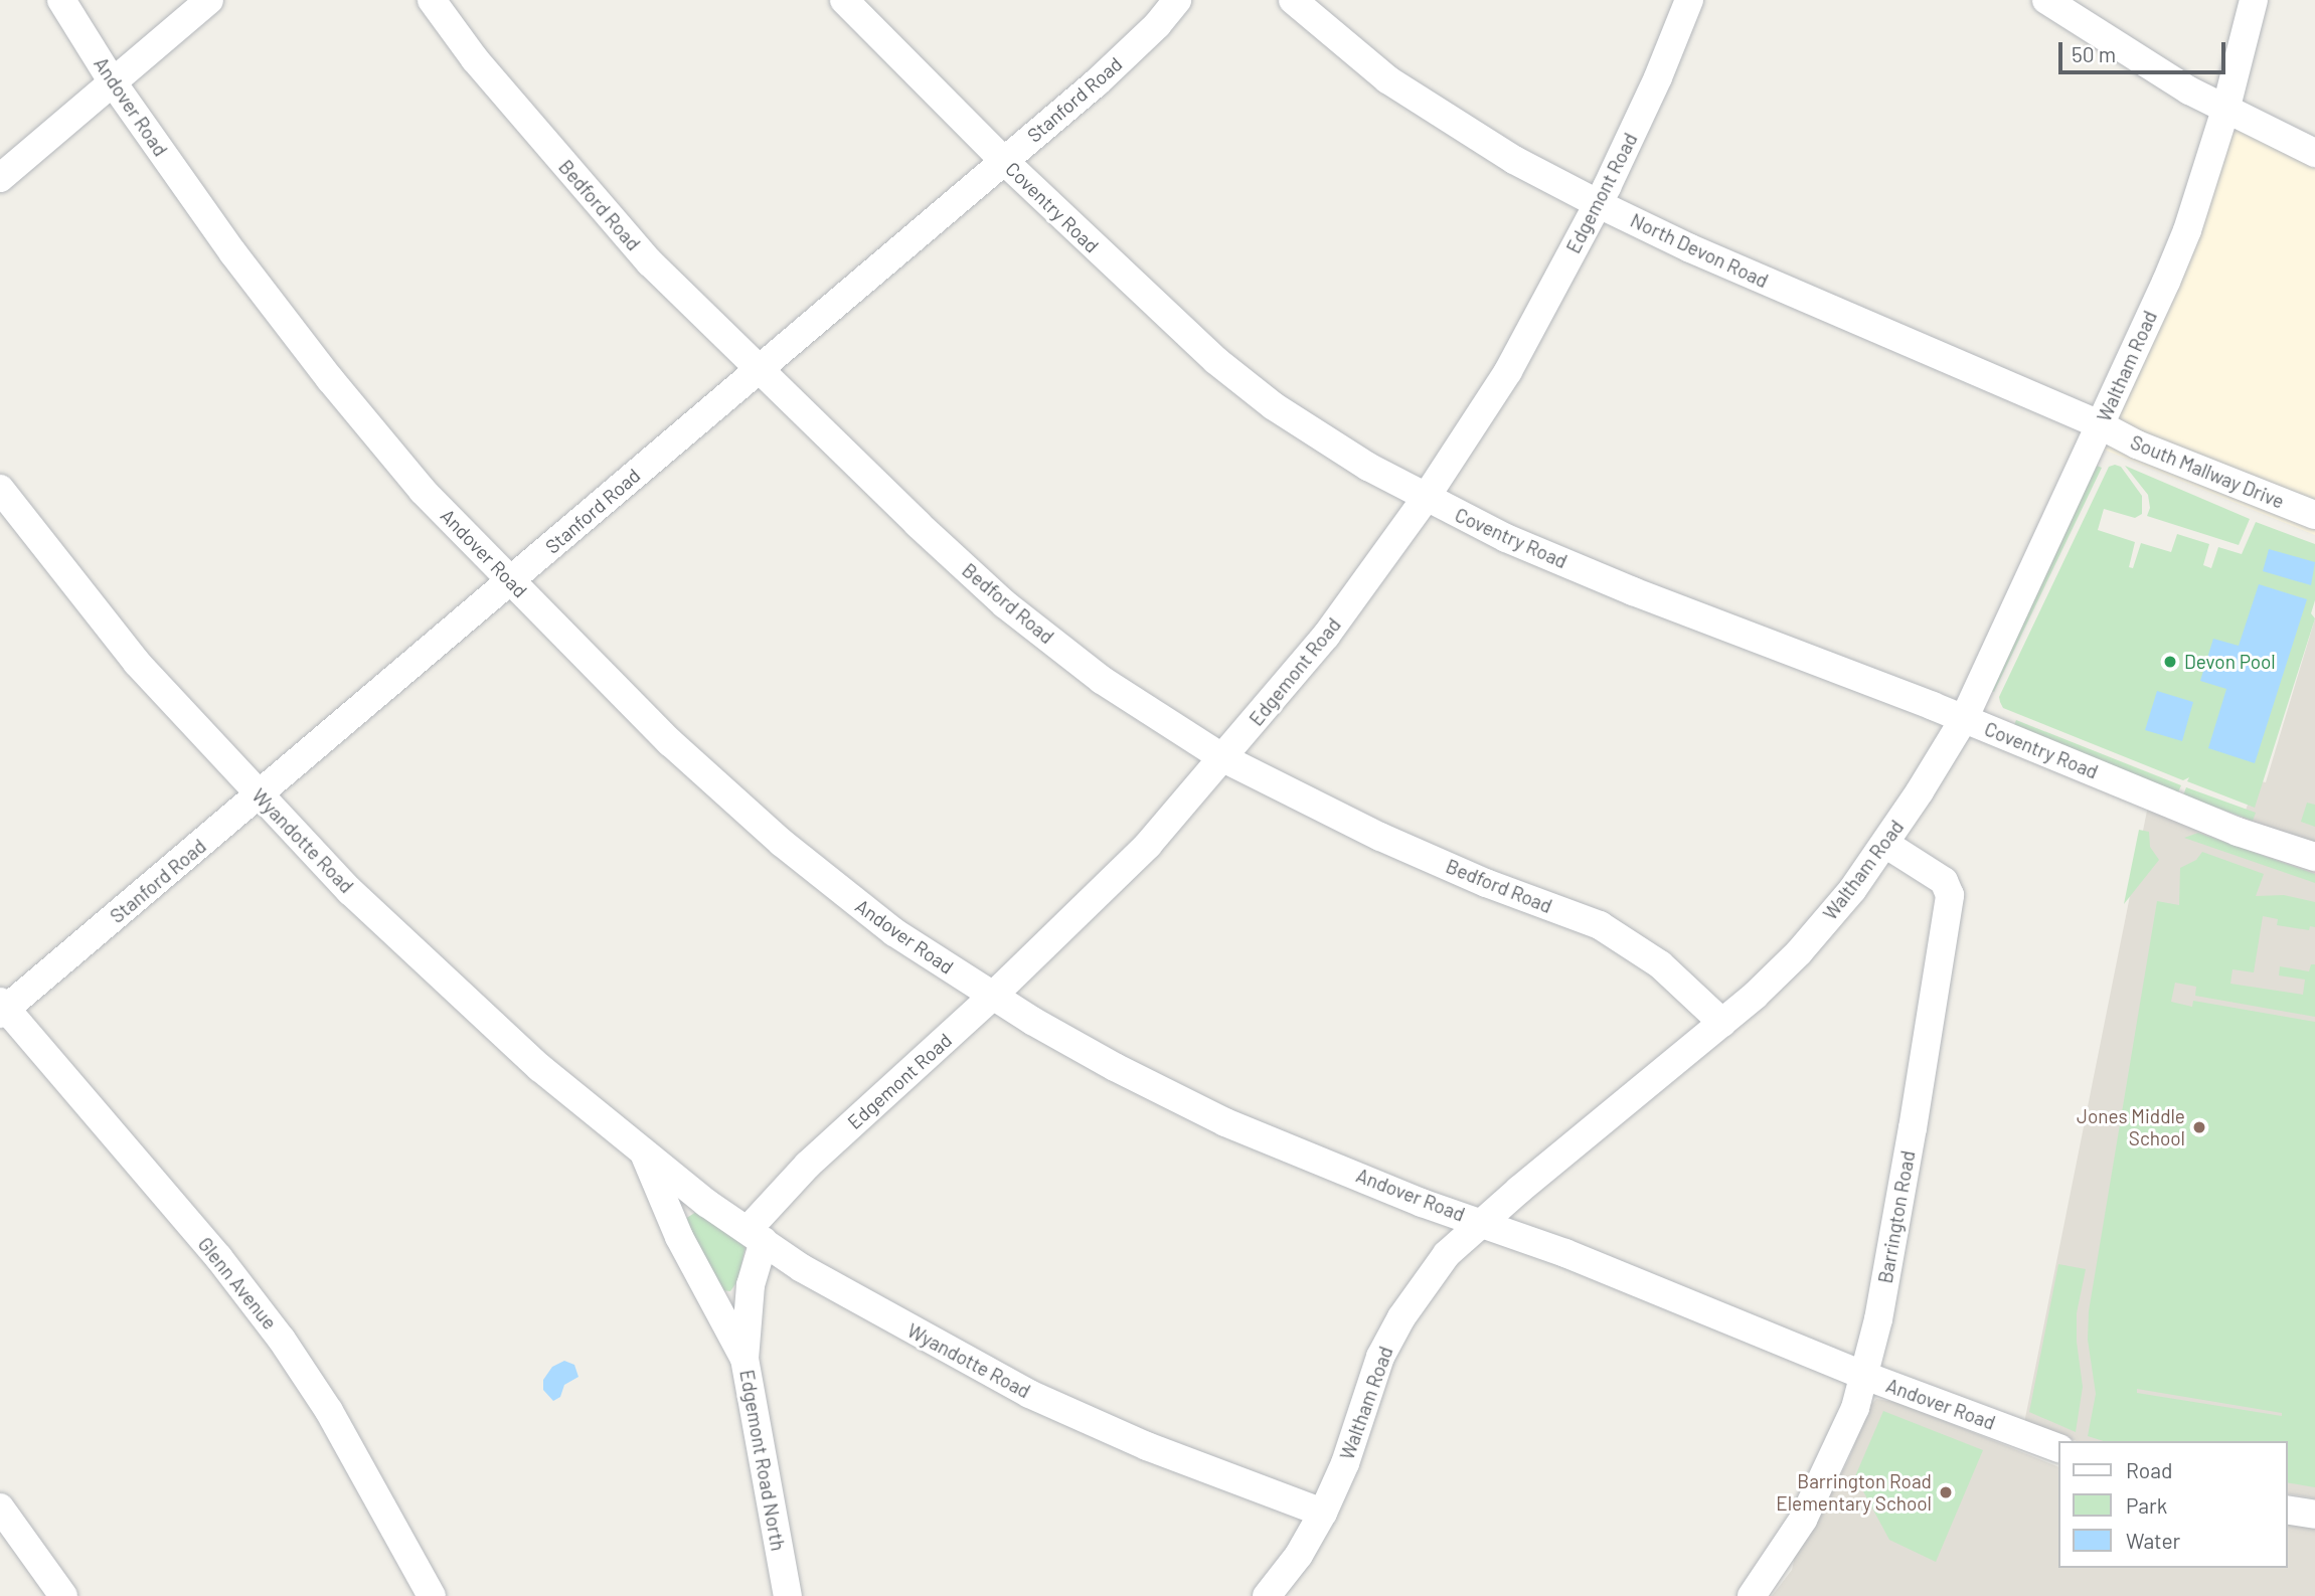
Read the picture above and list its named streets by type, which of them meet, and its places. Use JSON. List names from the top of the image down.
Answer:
{
  "streets": {
    "street": [
      "Stanford Road",
      "Andover Road",
      "Edgemont Road",
      "Bedford Road",
      "Coventry Road",
      "North Devon Road",
      "Waltham Road",
      "South Mallway Drive",
      "Wyandotte Road",
      "Barrington Road",
      "Glenn Avenue",
      "Edgemont Road North"
    ]
  },
  "crossings": [
    ["Stanford Road", "Andover Road"],
    ["Stanford Road", "Bedford Road"],
    ["Stanford Road", "Coventry Road"],
    ["Stanford Road", "Wyandotte Road"],
    ["Stanford Road", "Glenn Avenue"],
    ["Andover Road", "Edgemont Road"],
    ["Andover Road", "Waltham Road"],
    ["Andover Road", "Barrington Road"],
    ["Edgemont Road", "Bedford Road"],
    ["Edgemont Road", "Coventry Road"],
    ["Edgemont Road", "North Devon Road"],
    ["Edgemont Road", "Wyandotte Road"],
    ["Edgemont Road", "Edgemont Road North"],
    ["Bedford Road", "Waltham Road"],
    ["Coventry Road", "Waltham Road"],
    ["North Devon Road", "Waltham Road"],
    ["North Devon Road", "South Mallway Drive"],
    ["Waltham Road", "South Mallway Drive"],
    ["Waltham Road", "Wyandotte Road"],
    ["Waltham Road", "Barrington Road"],
    ["Wyandotte Road", "Edgemont Road North"]
  ],
  "places": ["Devon Pool", "Jones Middle School", "Barrington Road Elementary School"],
  "legend": ["Road", "Park", "Water"],
  "scale_bar": "50 m"
}
